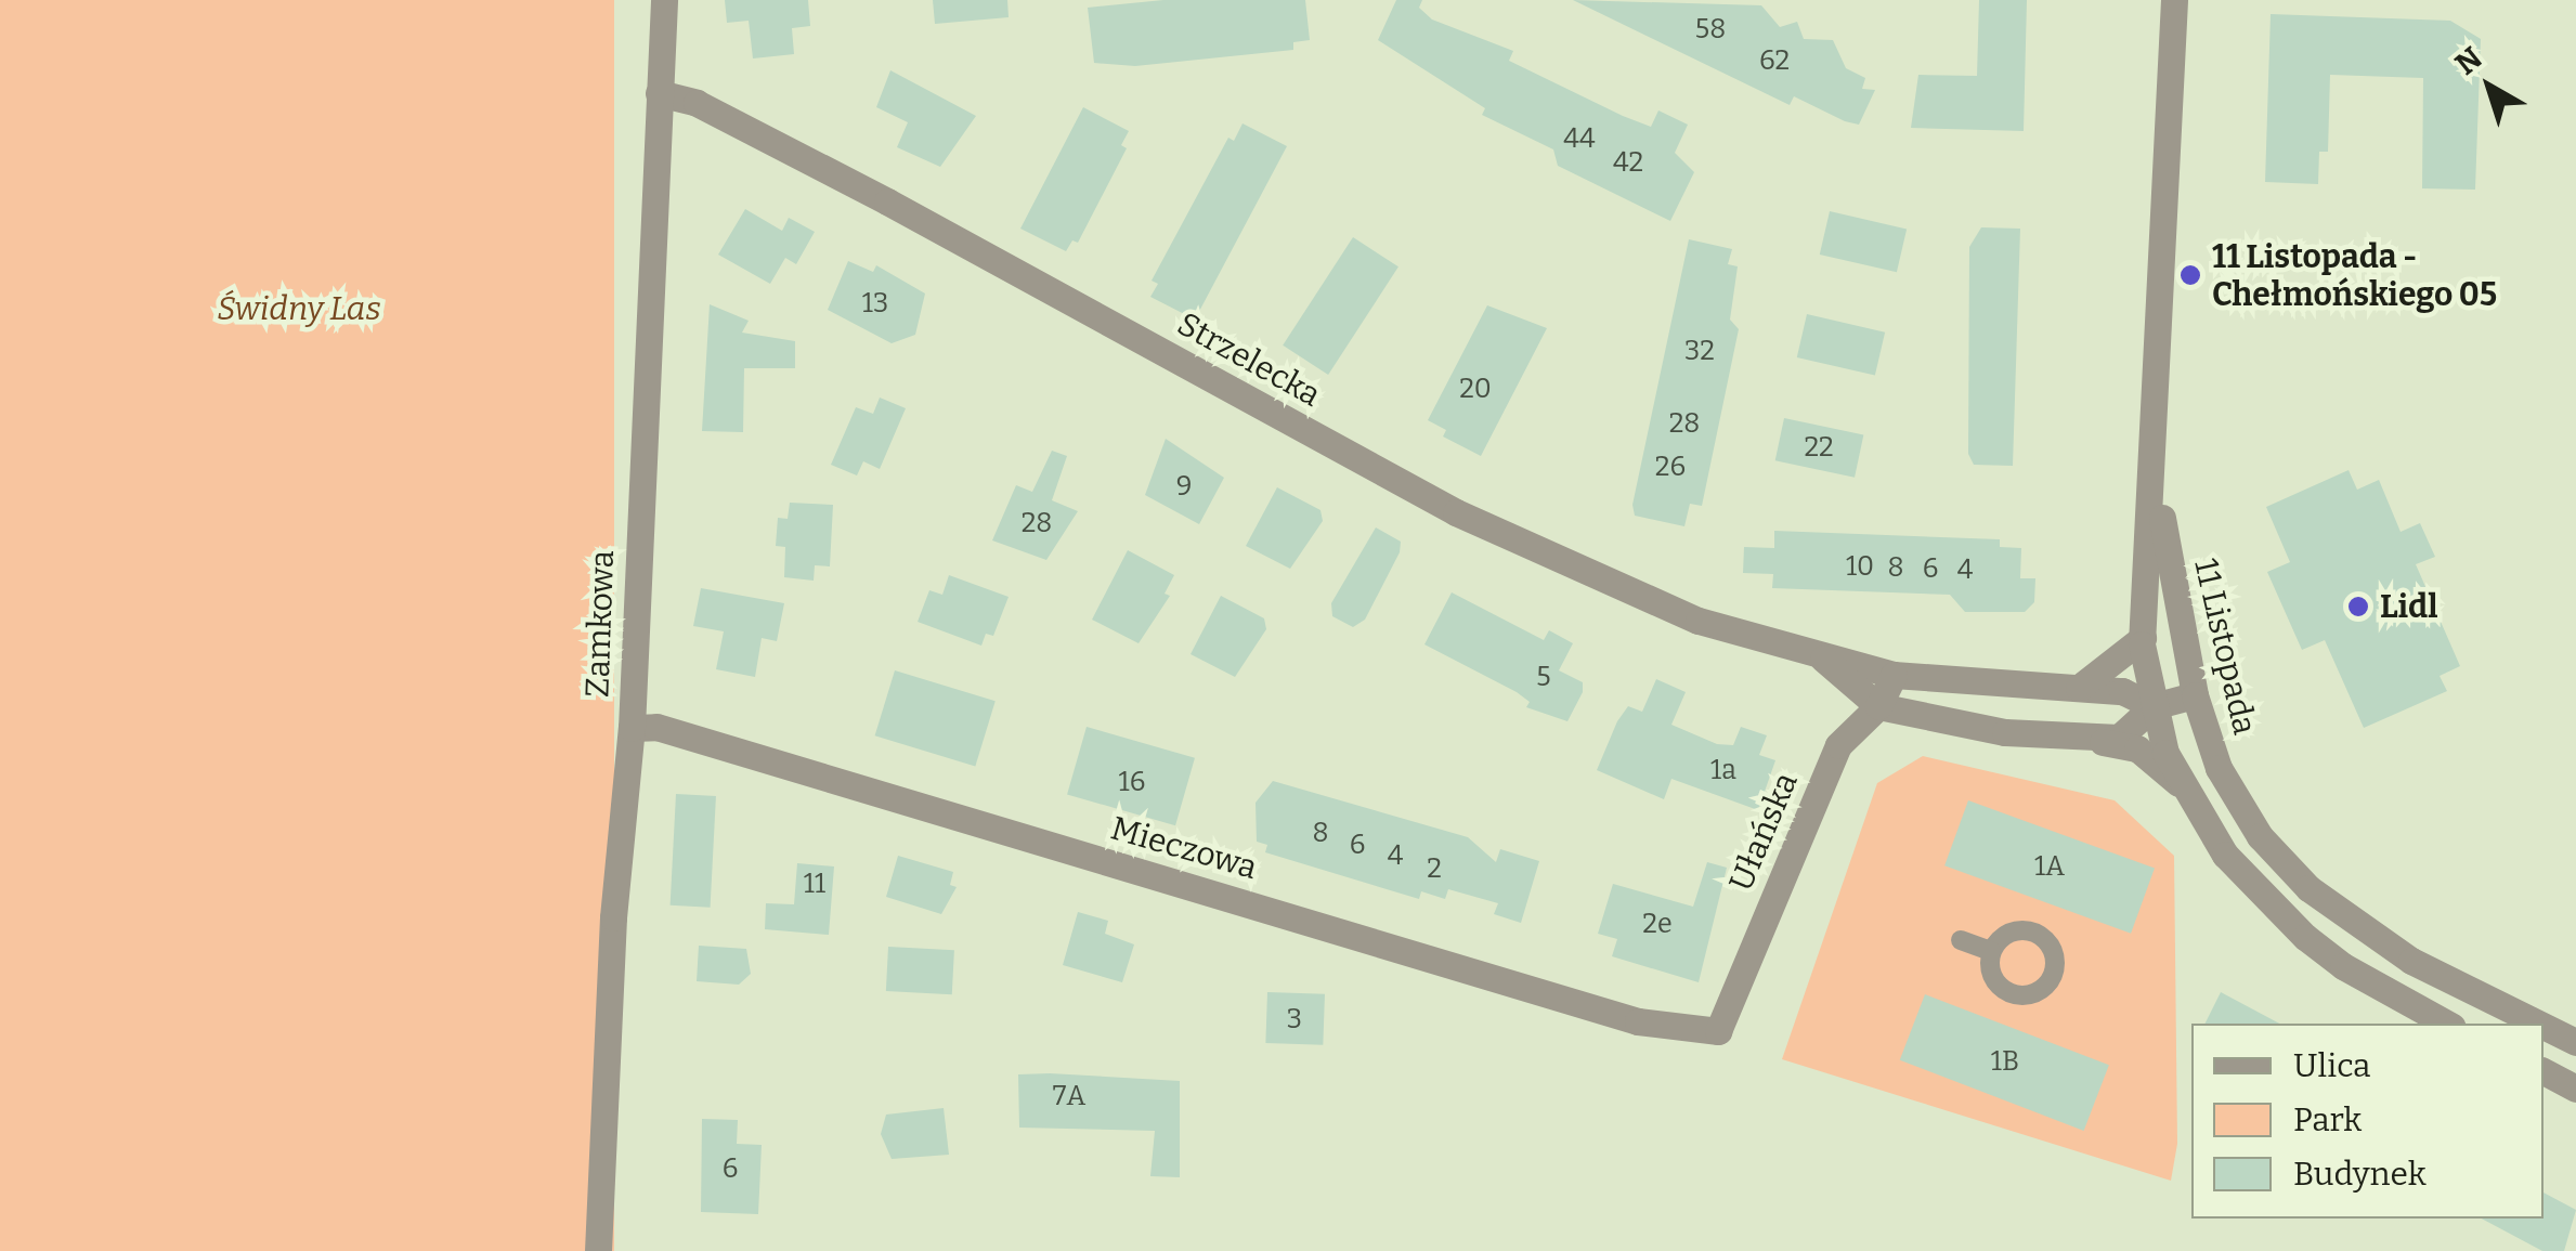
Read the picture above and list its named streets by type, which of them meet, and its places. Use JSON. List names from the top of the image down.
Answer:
{
  "streets": {
    "street": [
      "Strzelecka",
      "Zamkowa",
      "11 Listopada",
      "Ułańska",
      "Mieczowa"
    ]
  },
  "crossings": [
    ["Strzelecka", "Zamkowa"],
    ["Strzelecka", "11 Listopada"],
    ["Strzelecka", "Ułańska"],
    ["Zamkowa", "Mieczowa"],
    ["Ułańska", "Mieczowa"]
  ],
  "parks": ["Świdny Las"],
  "places": ["11 Listopada - Chełmońskiego 05", "Lidl"],
  "house_numbers": [
    "58",
    "62",
    "44",
    "42",
    "13",
    "32",
    "20",
    "28",
    "22",
    "26",
    "9",
    "28",
    "10",
    "8",
    "6",
    "4",
    "5",
    "1a",
    "16",
    "8",
    "6",
    "4",
    "1A",
    "2",
    "11",
    "2e",
    "3",
    "1B",
    "7A",
    "6"
  ],
  "legend": ["Ulica", "Park", "Budynek"],
  "north": "top left"
}
